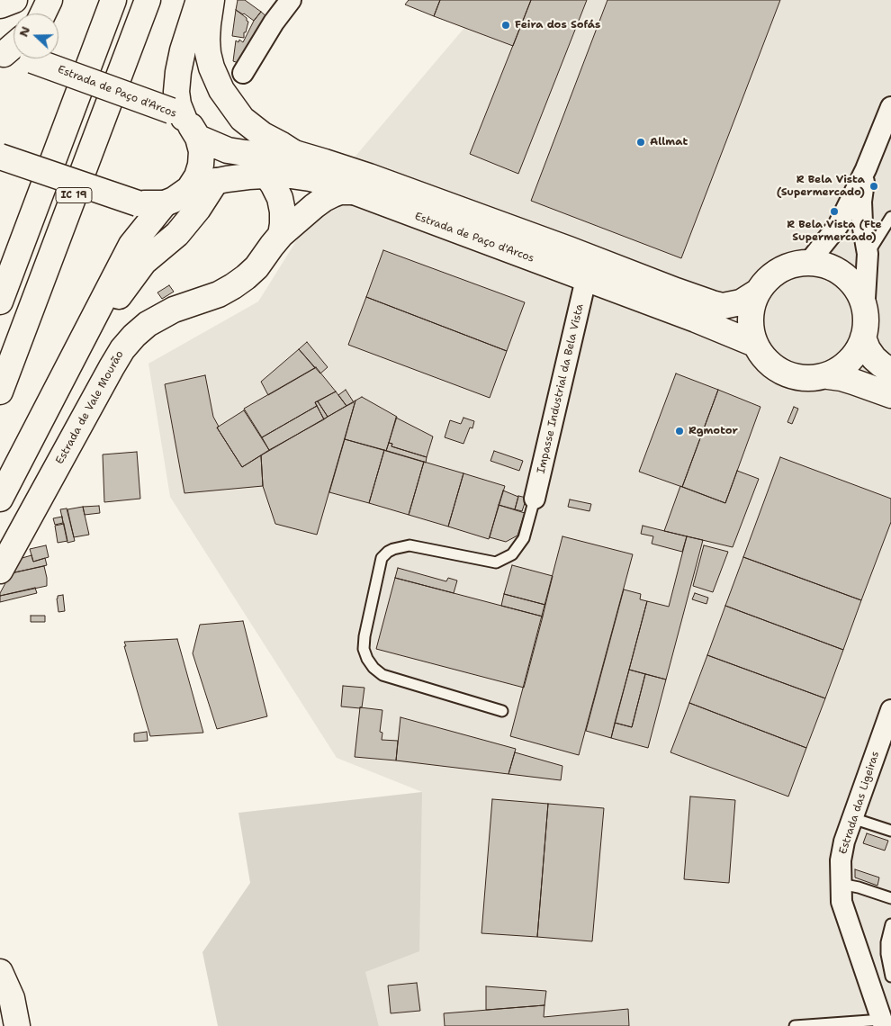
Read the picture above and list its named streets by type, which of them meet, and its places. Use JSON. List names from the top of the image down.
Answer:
{
  "streets": {
    "main road": ["Estrada de Paço d'Arcos", "IC 19", "Estrada de Vale Mourão"],
    "street": ["Impasse Industrial da Bela Vista", "Estrada das Ligeiras"]
  },
  "crossings": [
    ["Estrada de Paço d'Arcos", "Impasse Industrial da Bela Vista"],
    ["Estrada de Paço d'Arcos", "Estrada de Vale Mourão"]
  ],
  "places": [
    "Feira dos Sofás",
    "Allmat",
    "R Bela Vista (Supermercado)",
    "R Bela Vista (Fte Supermercado)",
    "Rgmotor"
  ],
  "north": "left"
}
